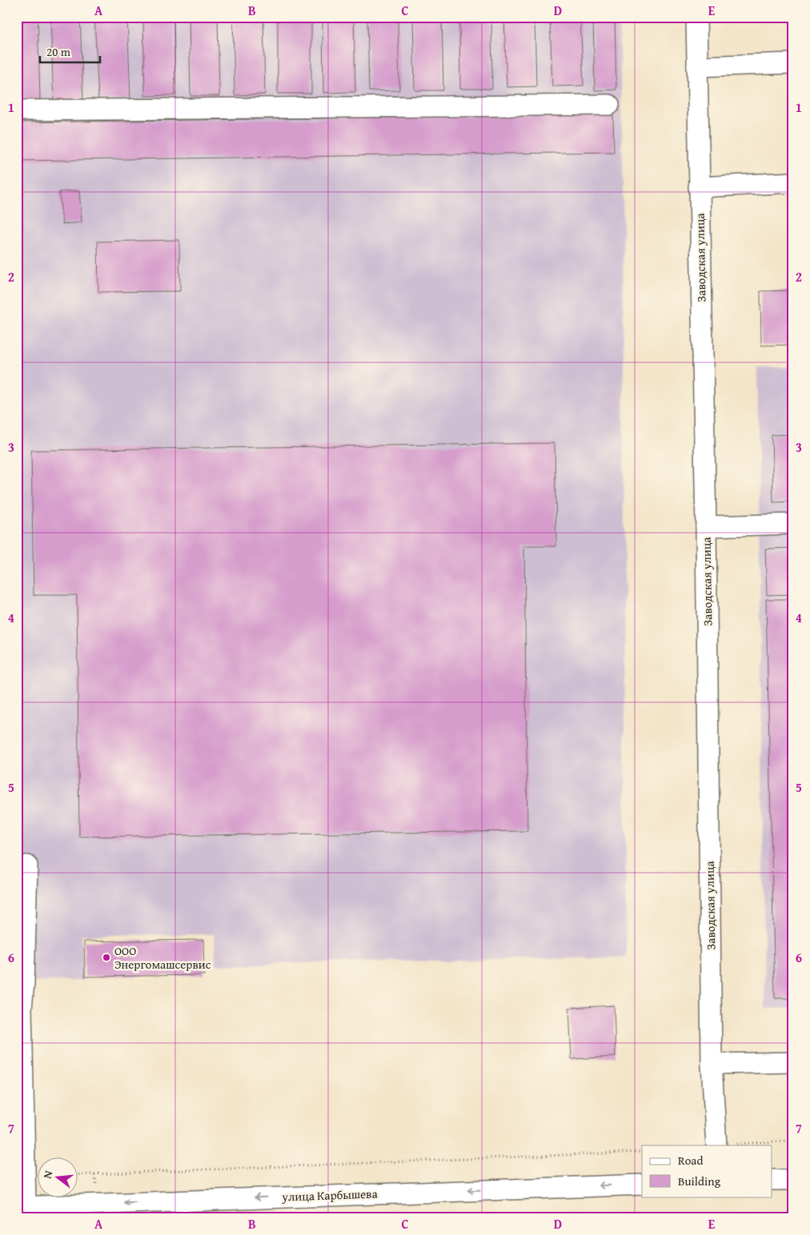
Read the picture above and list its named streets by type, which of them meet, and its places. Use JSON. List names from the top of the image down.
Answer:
{
  "streets": {
    "street": ["Заводская улица", "улица Карбышева"]
  },
  "one_way": ["улица Карбышева"],
  "places": ["ООО Энергомашсервис"],
  "legend": ["Road", "Building"],
  "scale_bar": "20 m",
  "north": "left",
  "grid": {
    "columns": [
      "A",
      "B",
      "C",
      "D",
      "E"
    ],
    "rows": [
      "1",
      "2",
      "3",
      "4",
      "5",
      "6",
      "7"
    ]
  }
}
